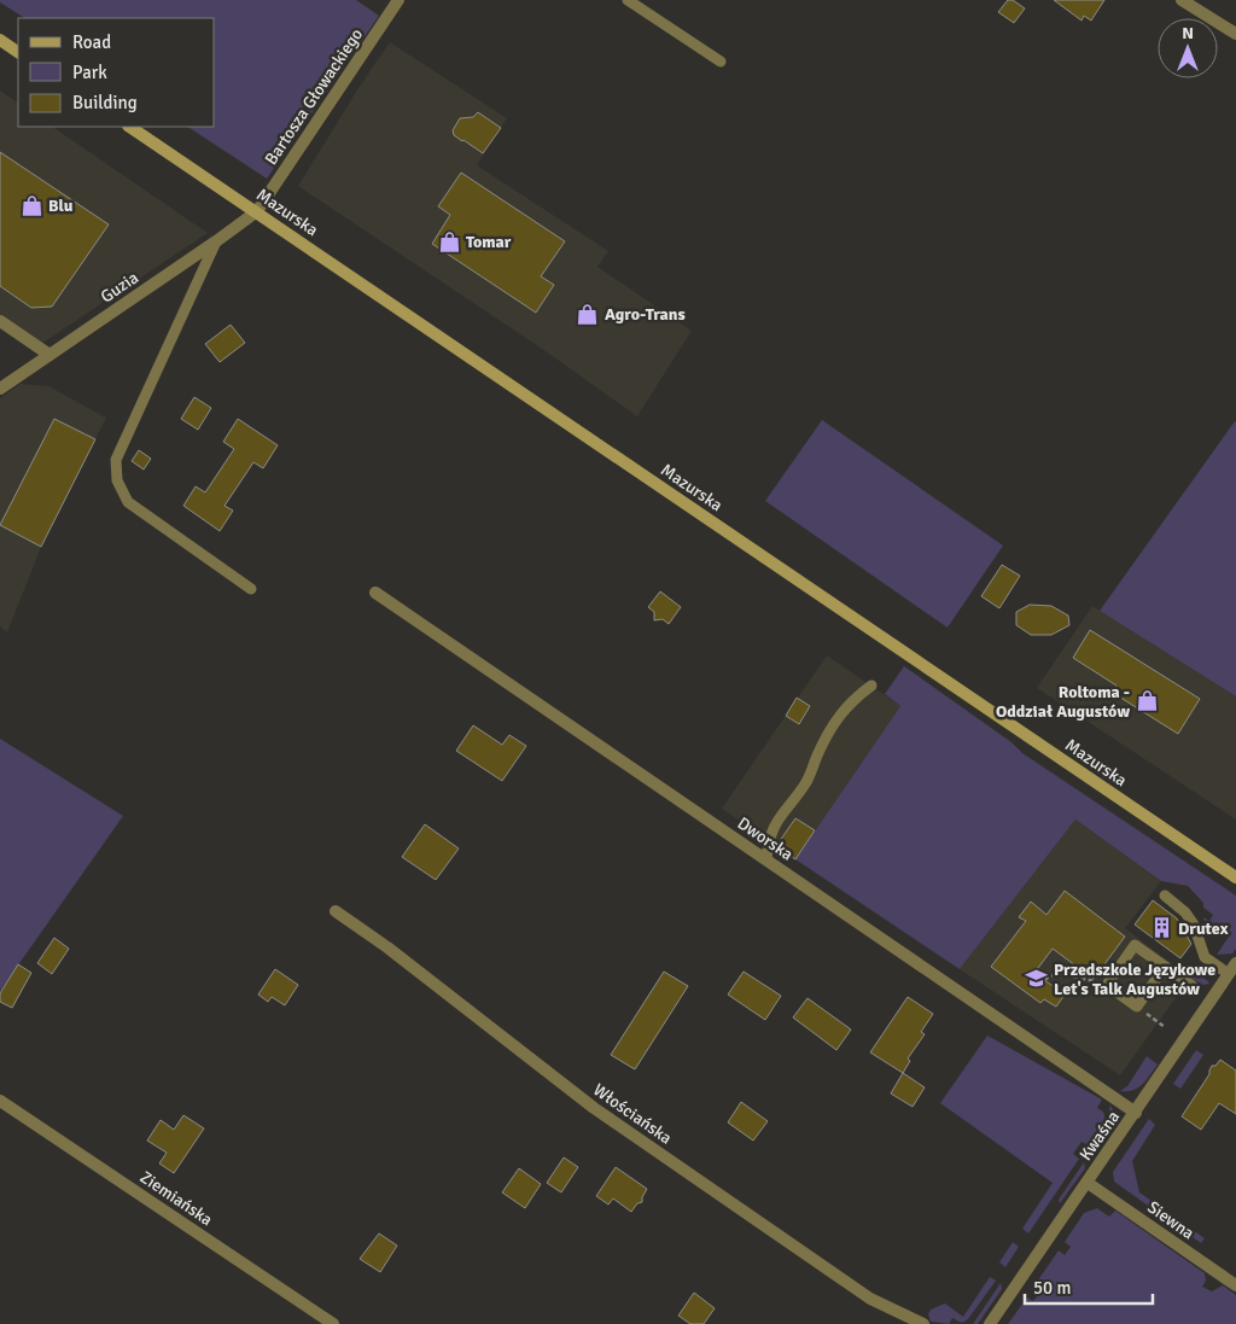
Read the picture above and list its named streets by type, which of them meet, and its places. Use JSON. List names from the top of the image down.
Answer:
{
  "streets": {
    "main road": ["Mazurska"],
    "street": [
      "Bartosza Głowackiego",
      "Guzia",
      "Dworska",
      "Włościańska",
      "Kwaśna",
      "Ziemiańska",
      "Siewna"
    ]
  },
  "crossings": [
    ["Bartosza Głowackiego", "Mazurska"],
    ["Bartosza Głowackiego", "Guzia"],
    ["Mazurska", "Guzia"],
    ["Dworska", "Kwaśna"],
    ["Kwaśna", "Siewna"]
  ],
  "places": {
    "shop": [
      "Blu",
      "Tomar",
      "Agro-Trans",
      "Roltoma - Oddział Augustów"
    ],
    "building": ["Drutex"],
    "school or university": ["Przedszkole Językowe Let's Talk Augustów"]
  },
  "legend": ["Road", "Park", "Building"],
  "scale_bar": "50 m",
  "north": "top"
}
